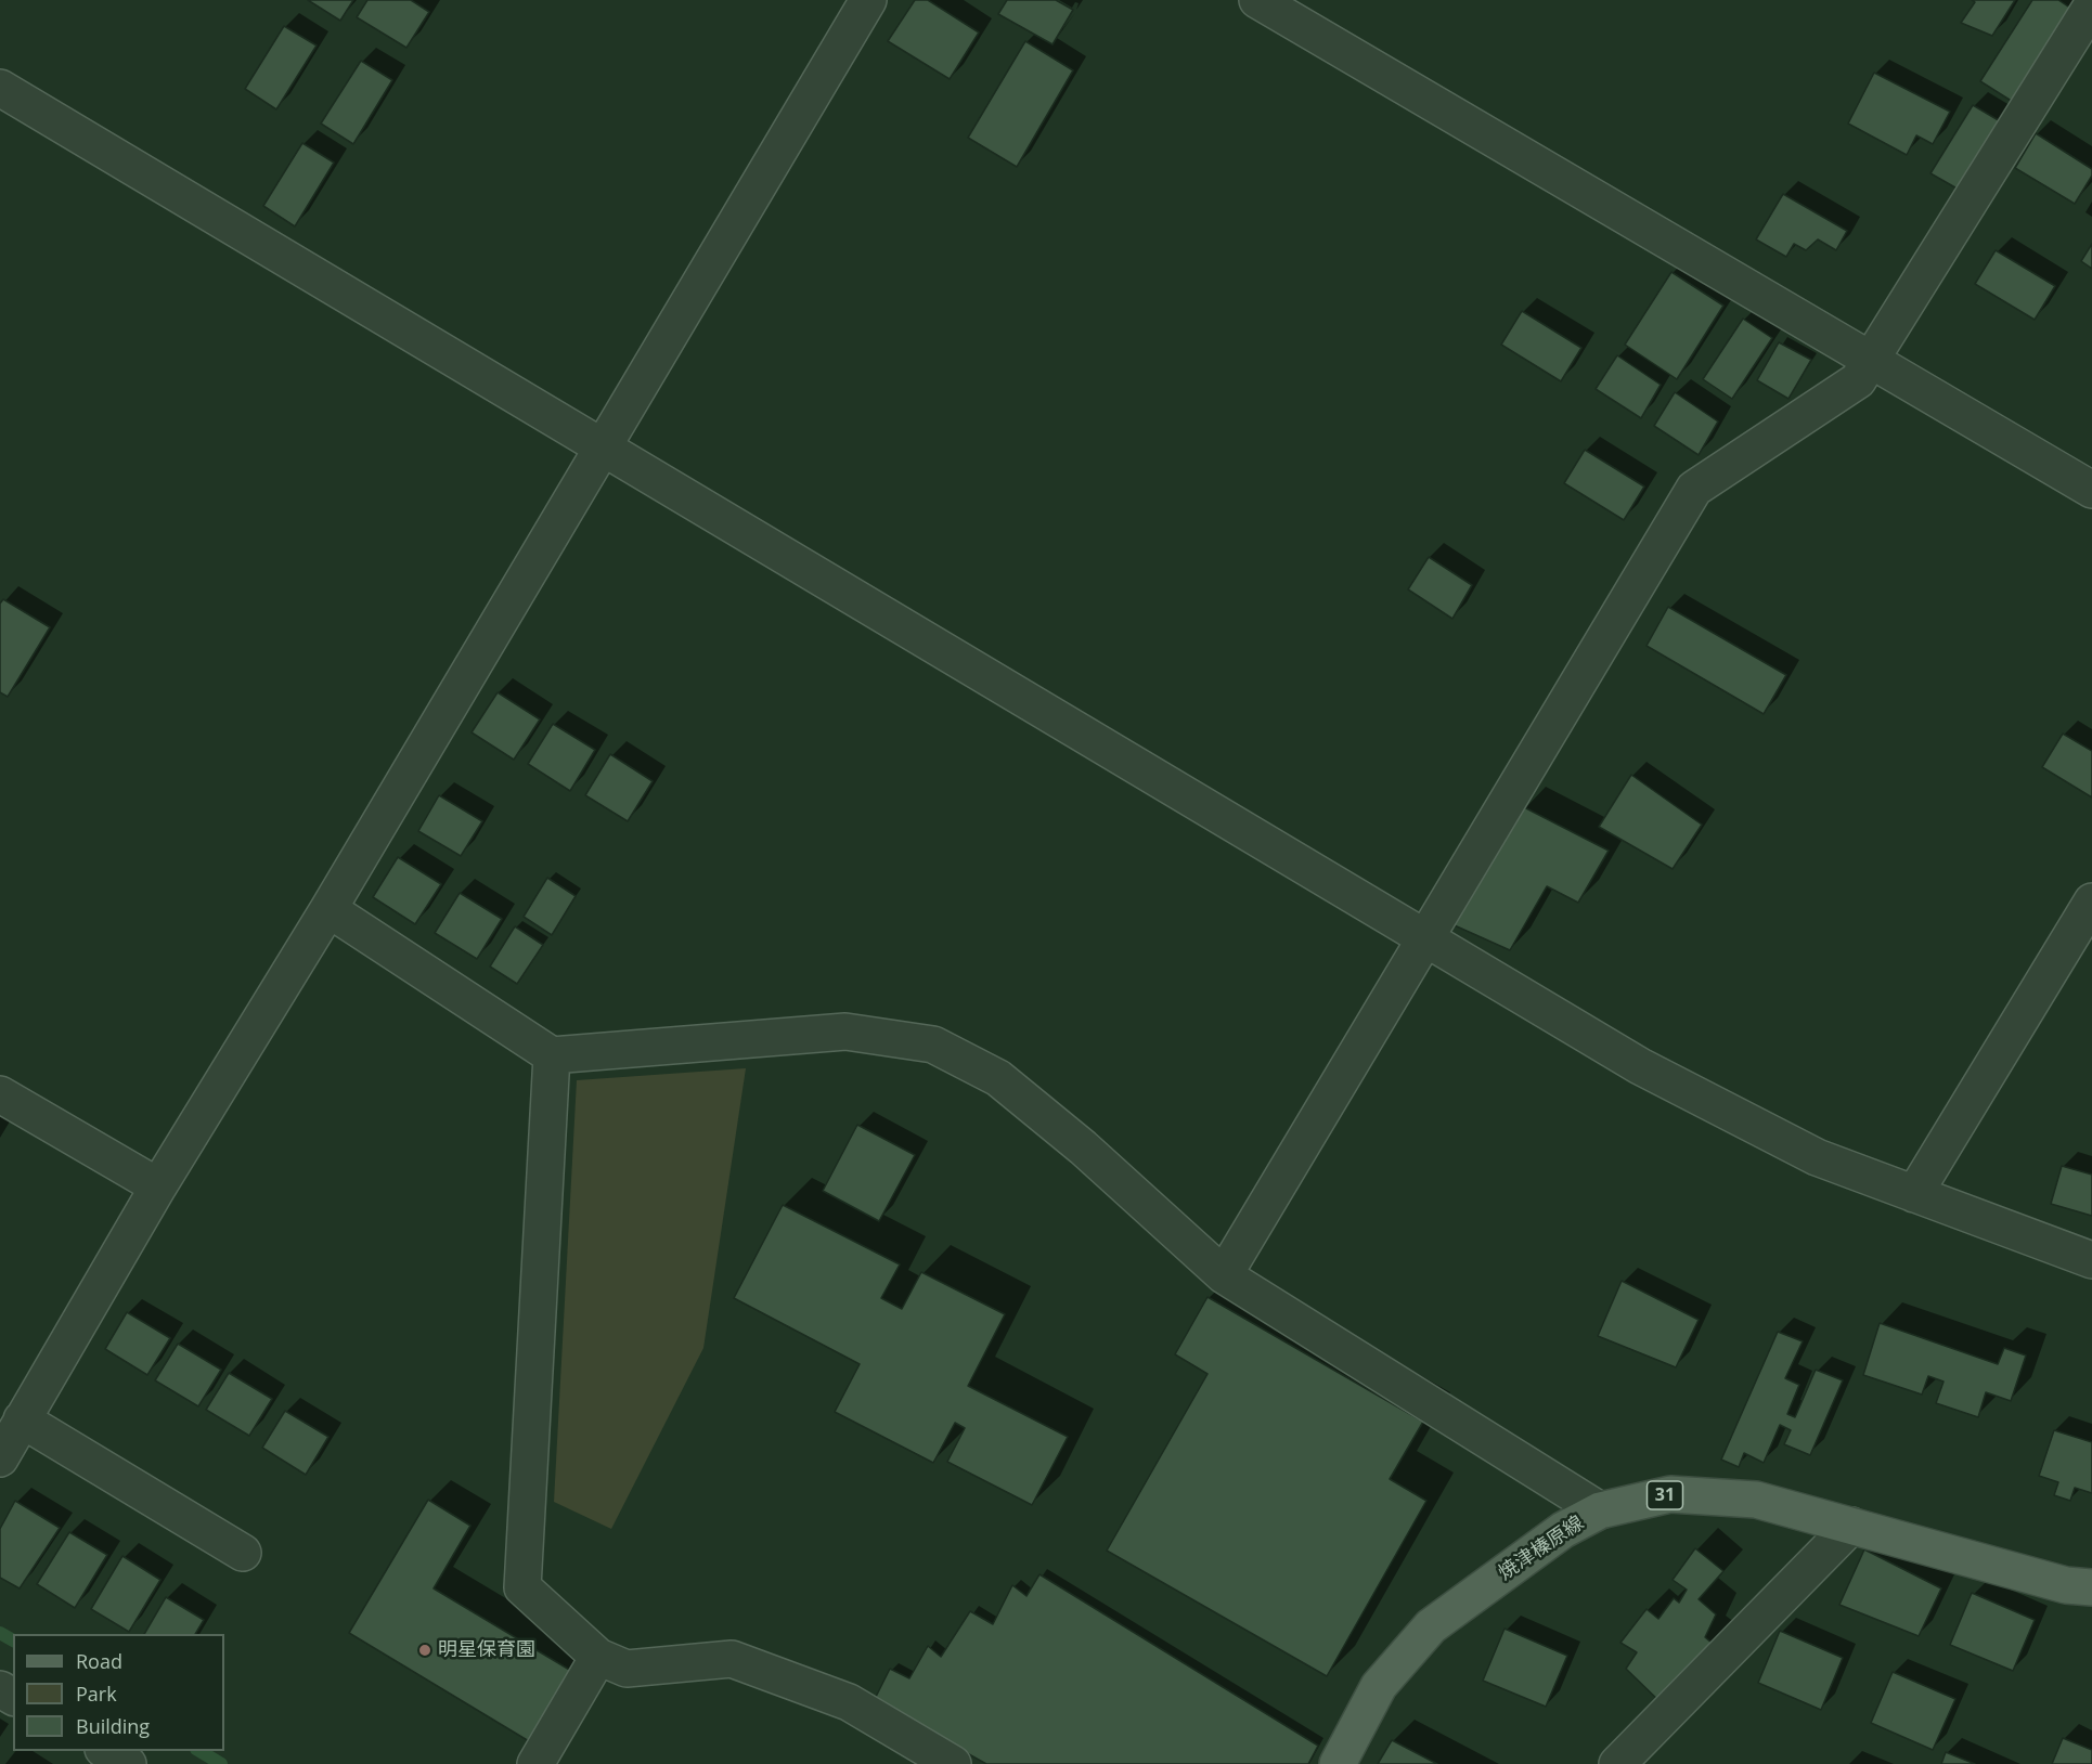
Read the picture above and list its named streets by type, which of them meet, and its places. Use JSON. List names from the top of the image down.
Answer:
{
  "streets": {
    "main road": ["31", "焼津榛原線"]
  },
  "places": ["明星保育園"],
  "legend": ["Road", "Park", "Building"]
}
